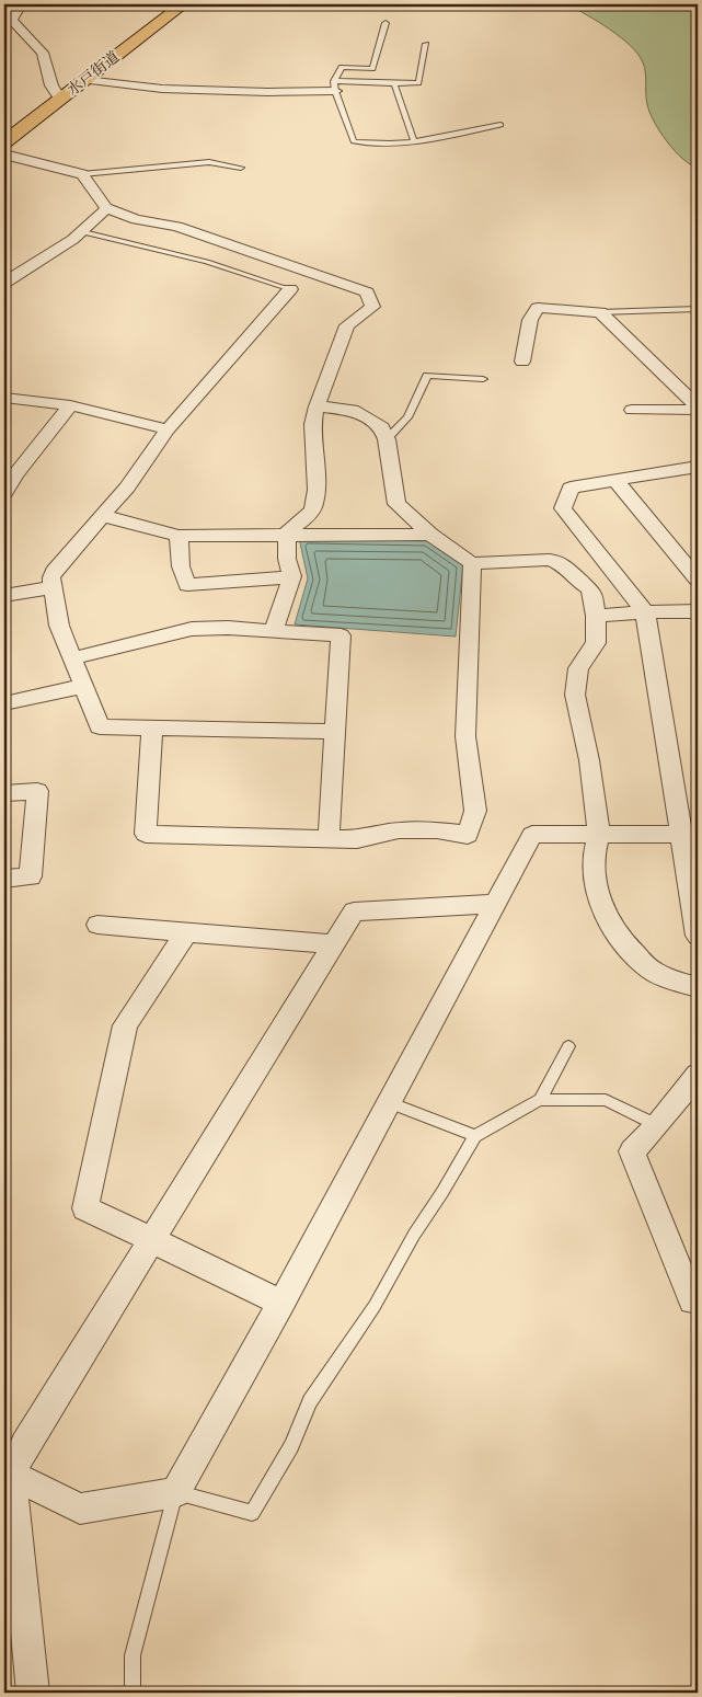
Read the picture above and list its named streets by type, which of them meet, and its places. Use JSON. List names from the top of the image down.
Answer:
{
  "streets": {
    "highway": ["水戸街道"]
  }
}
